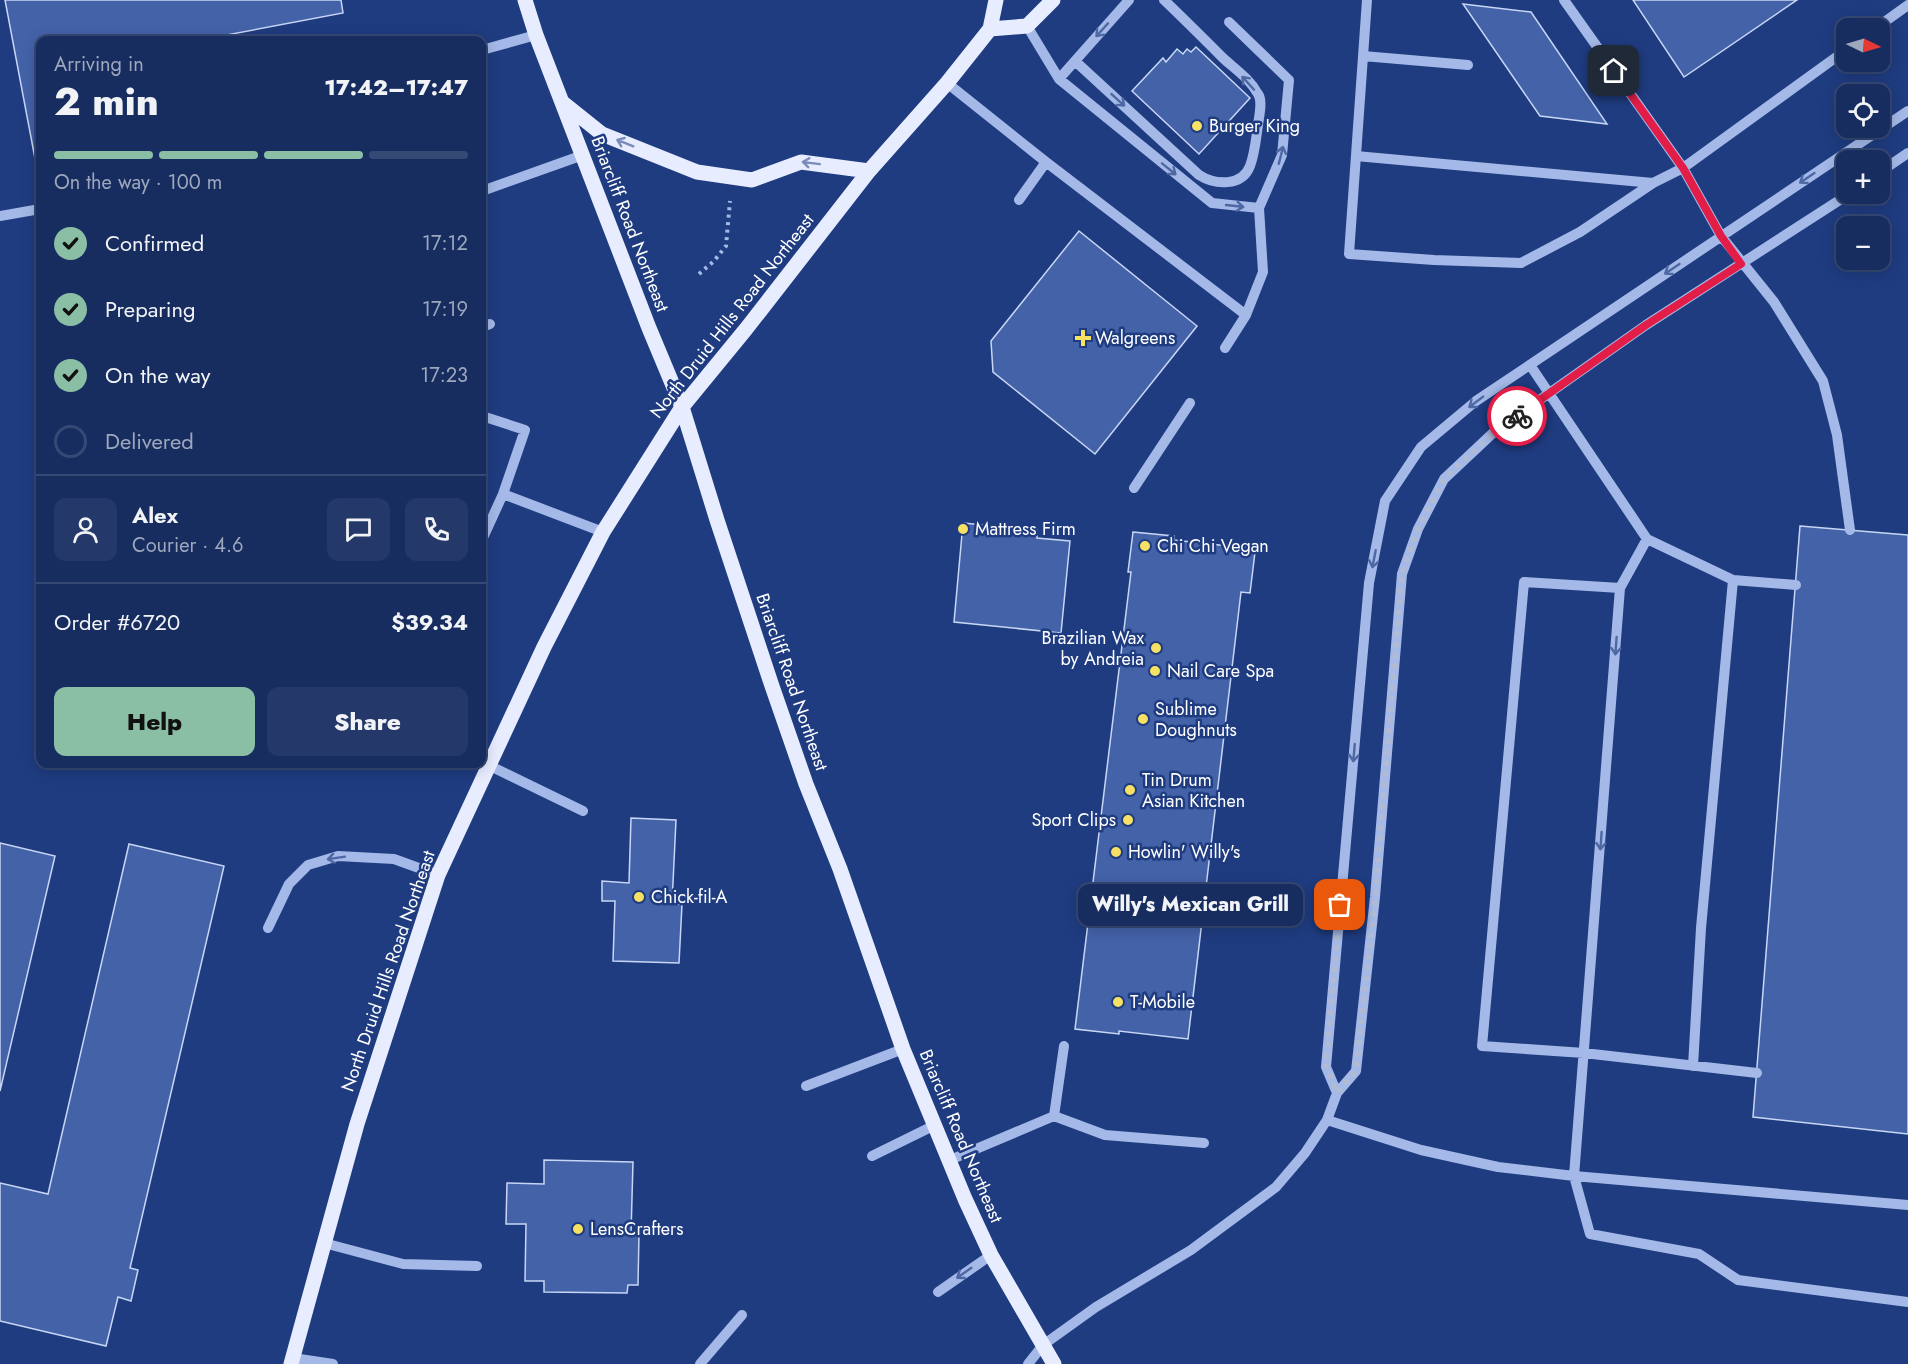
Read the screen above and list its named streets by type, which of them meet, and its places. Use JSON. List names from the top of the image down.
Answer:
{
  "streets": {
    "main road": ["Briarcliff Road Northeast", "North Druid Hills Road Northeast"]
  },
  "crossings": [
    ["Briarcliff Road Northeast", "North Druid Hills Road Northeast"]
  ],
  "places": {
    "other": [
      "Burger King",
      "Mattress Firm",
      "Chi Chi Vegan",
      "Brazilian Wax by Andreia",
      "Nail Care Spa",
      "Sublime Doughnuts",
      "Tin Drum Asian Kitchen",
      "Sport Clips",
      "Howlin' Willy's",
      "Chick-fil-A",
      "Willy's Mexican Grill",
      "T-Mobile",
      "LensCrafters"
    ],
    "health": ["Walgreens"]
  },
  "north": "right",
  "page": {
    "map_buttons": ["+", "−"],
    "heading": ["2 min", "Arriving in", "17:42–17:47"],
    "panel": [
      "Alex",
      "Courier · 4.6",
      "Order #6720",
      "$39.34"
    ],
    "bar": "On the way · 100 m",
    "list": [
      ["Confirmed", "17:12"],
      ["Preparing", "17:19"],
      ["On the way", "17:23"],
      "Delivered"
    ],
    "buttons": ["Help", "Share"],
    "bubble": "Willy's Mexican Grill"
  }
}
